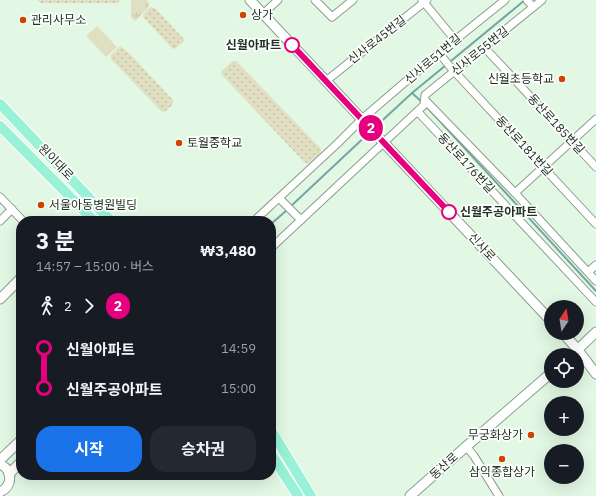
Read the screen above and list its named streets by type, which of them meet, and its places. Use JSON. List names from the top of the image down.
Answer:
{
  "streets": {
    "main road": ["원이대로", "신사로", "동산로"],
    "street": [
      "신사로45번길",
      "신사로55번길",
      "신사로51번길",
      "동산로185번길",
      "동산로181번길",
      "동산로176번길"
    ]
  },
  "crossings": [
    ["신사로55번길", "동산로185번길"],
    ["신사로55번길", "동산로181번길"],
    ["신사로55번길", "동산로176번길"],
    ["신사로55번길", "신사로"],
    ["신사로51번길", "동산로181번길"],
    ["신사로51번길", "신사로"]
  ],
  "places": [
    "상가",
    "관리사무소",
    "신월아파트",
    "신월초등학교",
    "토월중학교",
    "서울아동병원빌딩",
    "신월주공아파트",
    "무궁화상가",
    "삼익종합상가"
  ],
  "lines": ["bus line 2"],
  "north": "top",
  "page": {
    "on_map": "2",
    "heading": ["3 분", "14:57 – 15:00 · 버스", "₩3,480"],
    "legs": ["2", "2"],
    "map_buttons": ["+", "−"],
    "list": [
      {
        "name": "신월아파트",
        "value": "14:59"
      },
      {
        "name": "신월주공아파트",
        "value": "15:00"
      }
    ],
    "buttons": ["시작", "승차권"]
  }
}
